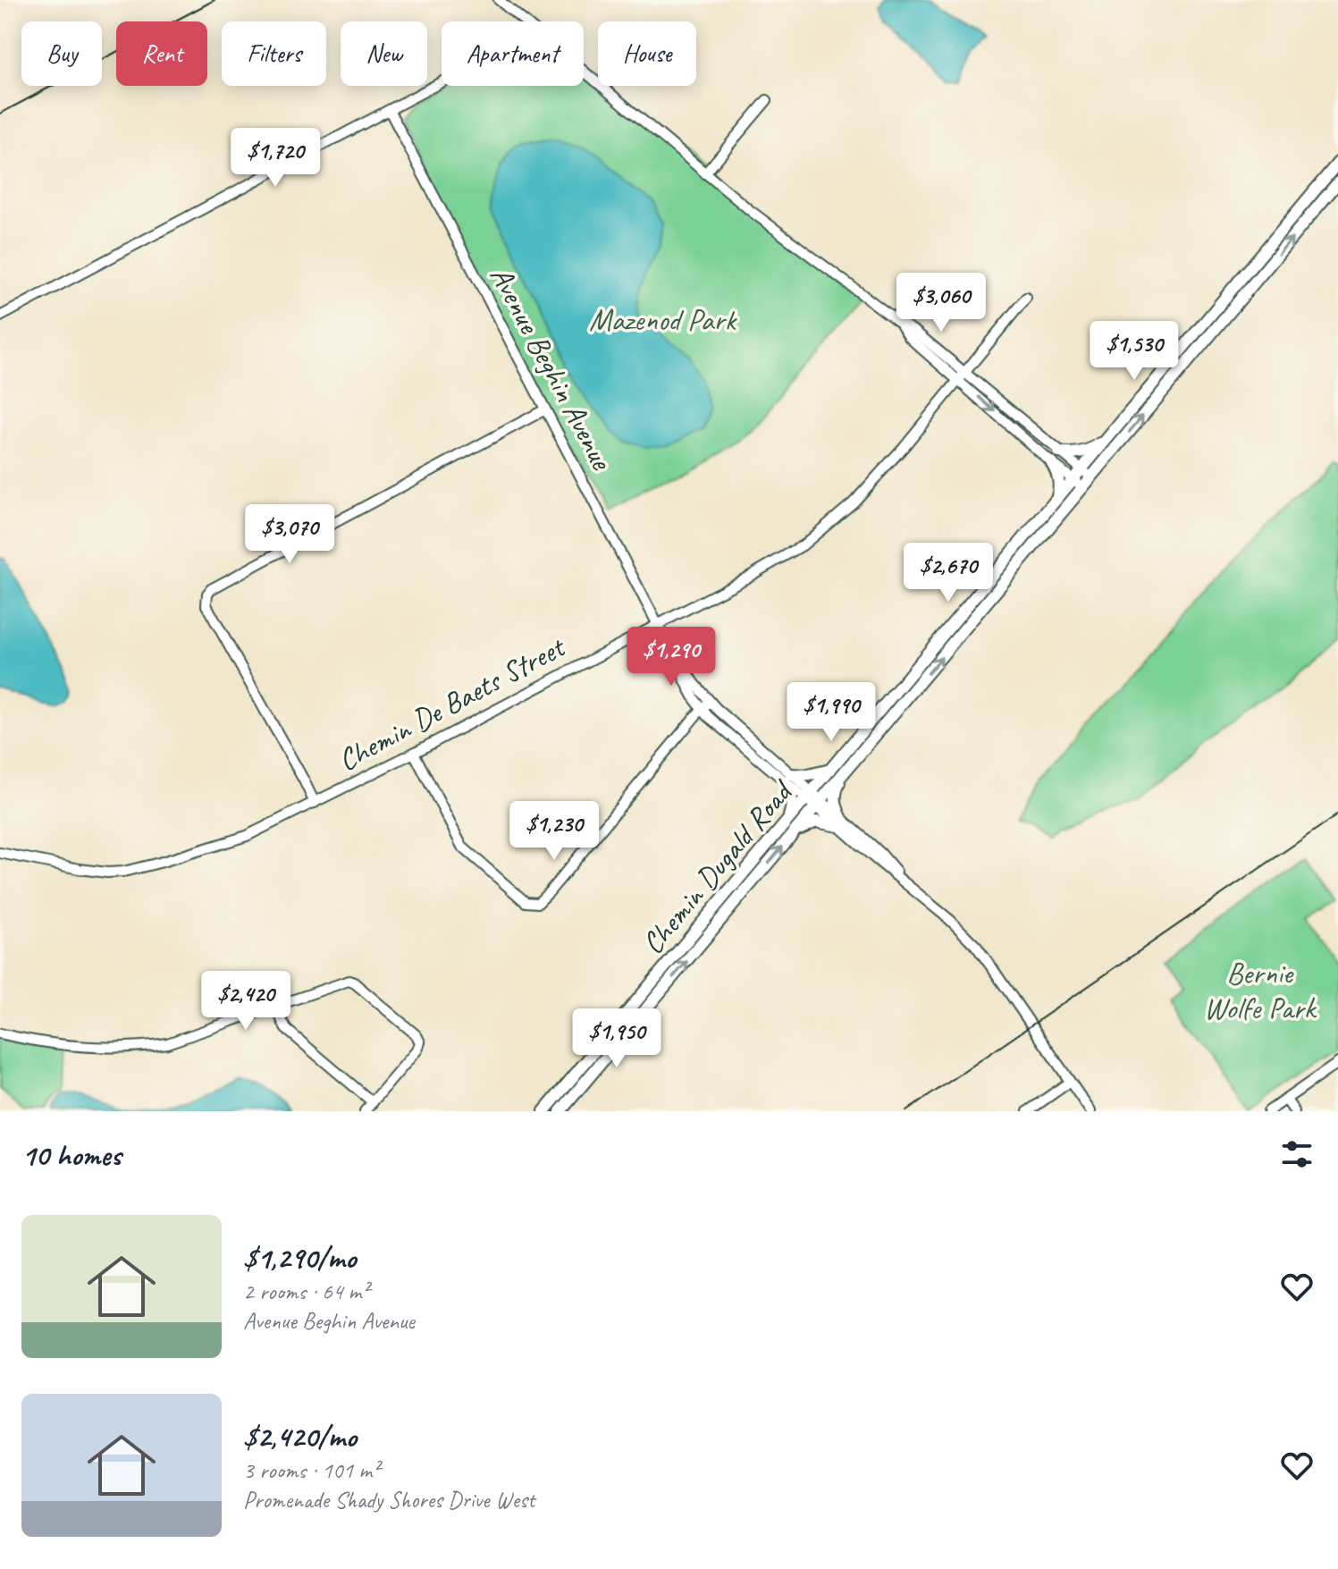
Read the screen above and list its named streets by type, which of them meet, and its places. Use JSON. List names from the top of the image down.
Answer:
{
  "streets": {
    "main road": ["Chemin Dugald Road"],
    "street": ["Avenue Beghin Avenue", "Chemin De Baets Street"]
  },
  "crossings": [
    ["Avenue Beghin Avenue", "Chemin De Baets Street"],
    ["Avenue Beghin Avenue", "Chemin Dugald Road"]
  ],
  "parks": ["Mazenod Park", "Bernie Wolfe Park"],
  "page": {
    "chip": [
      "Buy",
      "Rent",
      "Filters",
      "New",
      "Apartment",
      "House"
    ],
    "price": [
      "$1,720",
      "$3,060",
      "$1,530",
      "$3,070",
      "$2,670",
      "$1,290",
      "$1,990",
      "$1,230",
      "$2,420",
      "$1,950"
    ],
    "heading": "10 homes",
    "list": [
      {
        "name": "$1,290/mo",
        "note": "2 rooms · 64 m² · Avenue Beghin Avenue"
      },
      {
        "name": "$2,420/mo",
        "note": "3 rooms · 101 m² · Promenade Shady Shores Drive West"
      }
    ]
  }
}
